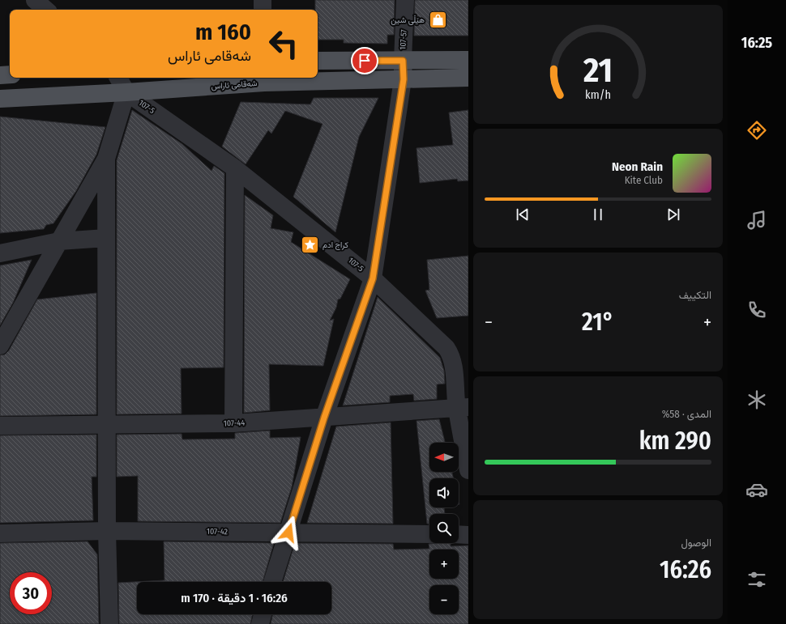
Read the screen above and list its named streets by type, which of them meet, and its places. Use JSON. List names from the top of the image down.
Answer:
{
  "streets": {
    "main road": ["شەقامی ئاراس"],
    "street": [
      "107-57",
      "107-5",
      "107-44",
      "107-42"
    ]
  },
  "crossings": [
    ["107-57", "شەقامی ئاراس"],
    ["107-57", "107-5"],
    ["107-57", "107-44"],
    ["107-57", "107-42"],
    ["شەقامی ئاراس", "107-5"],
    ["107-5", "107-44"]
  ],
  "places": {
    "shop": ["هێڵی شین"],
    "place": ["كراج ادم"]
  },
  "north": "left",
  "page": {
    "tabs": "16:25",
    "turn": ["160 m", "شەقامی ئاراس"],
    "song": ["Neon Rain", "Kite Club"],
    "tile": [
      "التكييف",
      ["المدى · 58%", "290 km"],
      ["الوصول", "16:26"]
    ],
    "heat": ["−", "21°", "+"],
    "map_buttons": ["+", "−"],
    "limit": "30",
    "trip": "16:26 · 1 دقيقة · 170 m",
    "gauge": ["21", "km/h"]
  }
}
